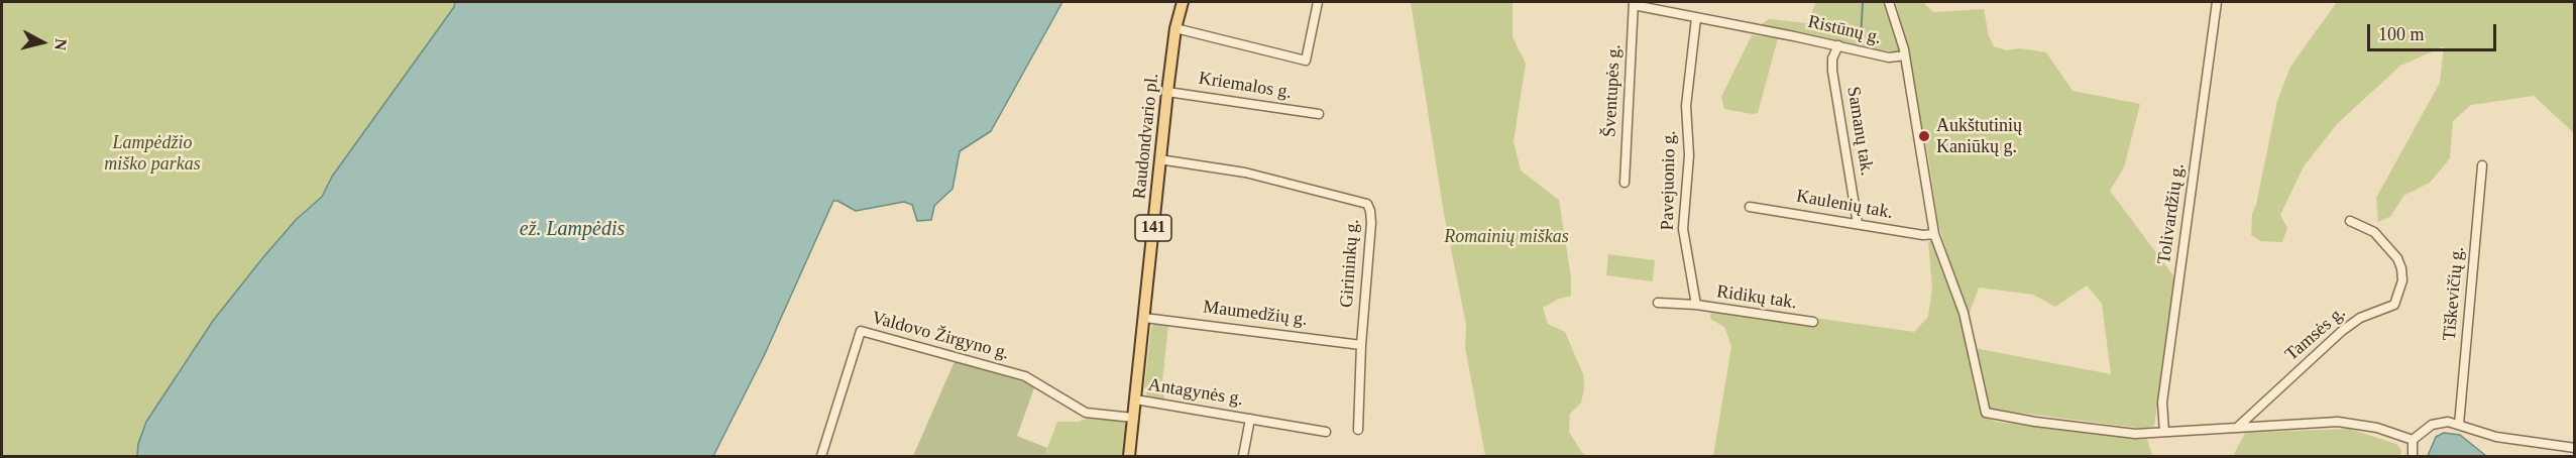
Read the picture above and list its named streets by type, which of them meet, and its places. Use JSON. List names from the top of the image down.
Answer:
{
  "streets": {
    "main road": ["Raudondvario pl.", "141"],
    "street": [
      "Ristūnų g.",
      "Kriemalos g.",
      "Šventupės g.",
      "Samanų tak.",
      "Pavejuonio g.",
      "Kaulenių tak.",
      "Tolivardžių g.",
      "Girininkų g.",
      "Tiškevičių g.",
      "Ridikų tak.",
      "Maumedžių g.",
      "Tamsės g.",
      "Valdovo Žirgyno g.",
      "Antagynės g."
    ]
  },
  "crossings": [
    ["Ristūnų g.", "Šventupės g."],
    ["Ristūnų g.", "Samanų tak."],
    ["Ristūnų g.", "Pavejuonio g."],
    ["Kriemalos g.", "Raudondvario pl."],
    ["Samanų tak.", "Kaulenių tak."],
    ["Raudondvario pl.", "Girininkų g."],
    ["Raudondvario pl.", "Maumedžių g."],
    ["Raudondvario pl.", "Valdovo Žirgyno g."],
    ["Raudondvario pl.", "Antagynės g."],
    ["Pavejuonio g.", "Ridikų tak."],
    ["Girininkų g.", "Maumedžių g."]
  ],
  "water": ["ež. Lampėdis"],
  "parks": ["Lampėdžio miško parkas", "Romainių miškas"],
  "places": ["Aukštutinių Kaniūkų g."],
  "scale_bar": "100 m",
  "north": "right"
}
